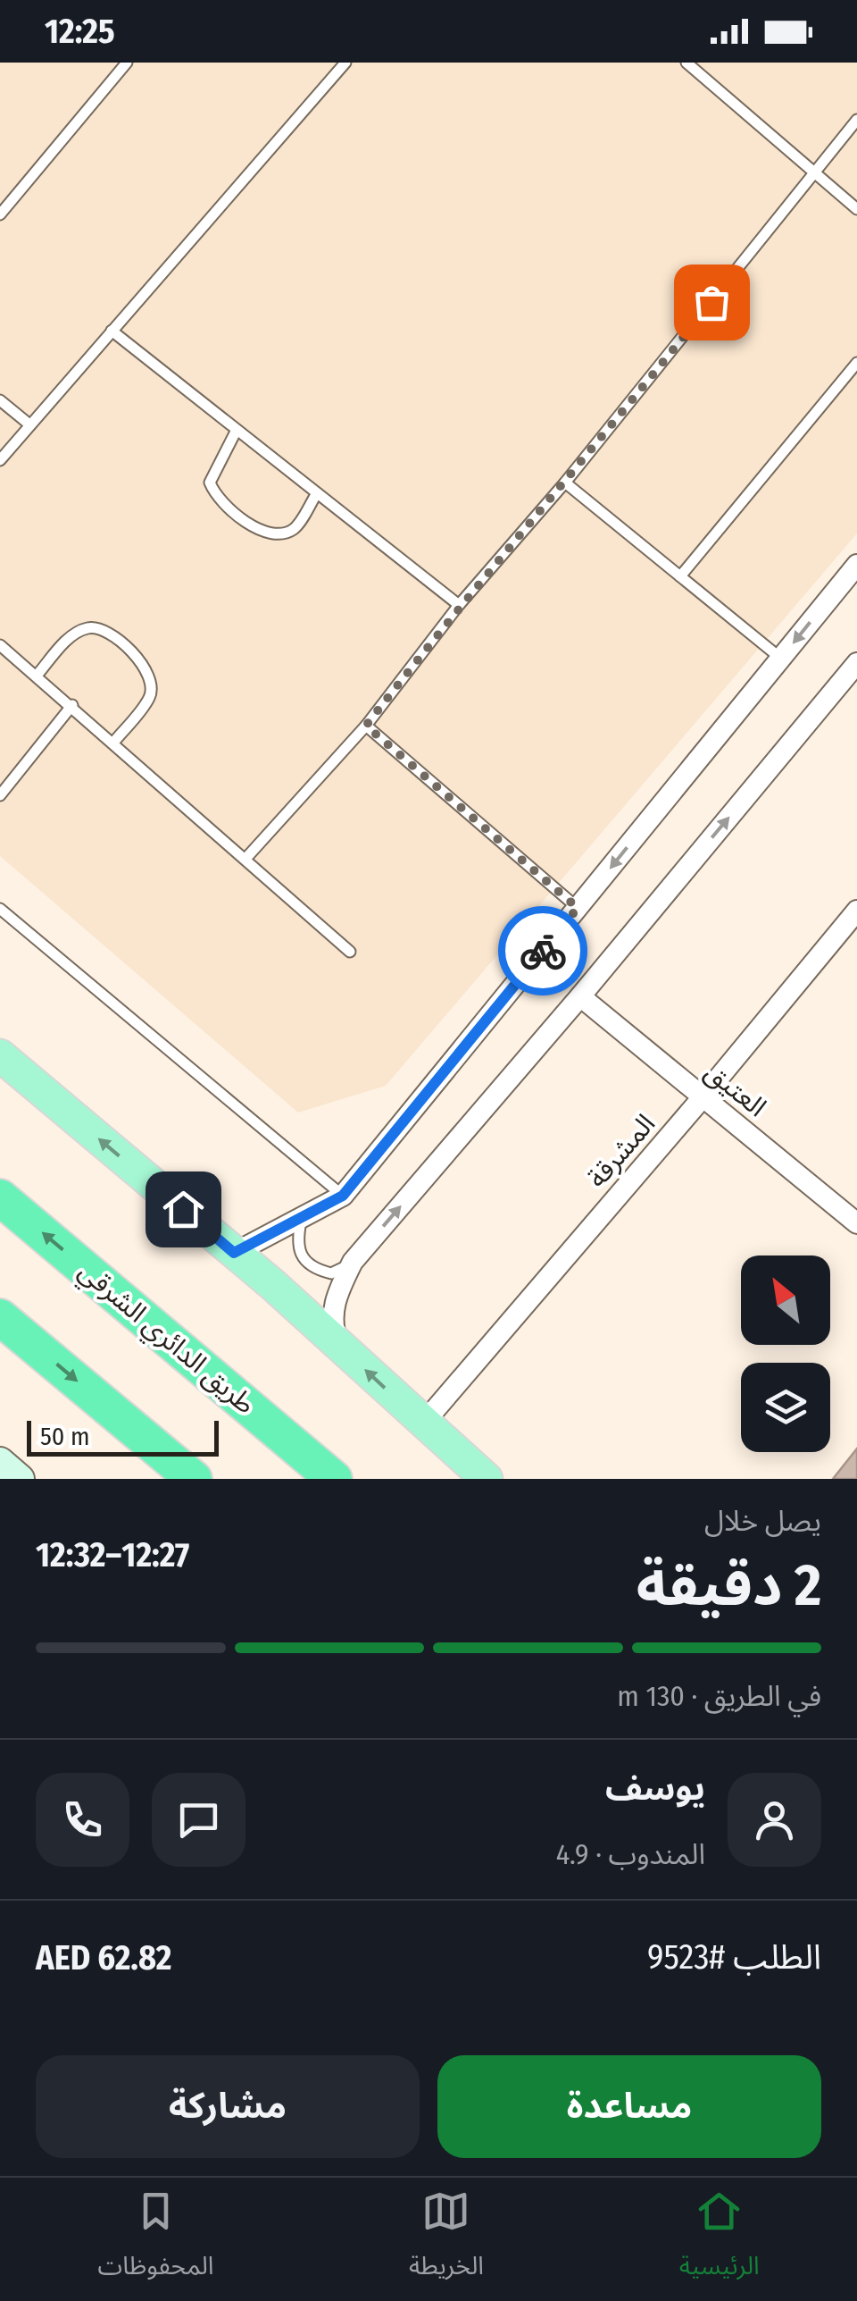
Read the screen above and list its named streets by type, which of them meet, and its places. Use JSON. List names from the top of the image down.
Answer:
{
  "streets": {
    "highway": ["طريق الدائري الشرقي"],
    "street": ["العتيق", "المشرقة"]
  },
  "crossings": [
    ["العتيق", "المشرقة"]
  ],
  "scale_bar": "50 m",
  "north": "top left",
  "page": {
    "status": "12:25",
    "scale": "50 m",
    "heading": ["2 دقيقة", "يصل خلال", "12:27–12:32"],
    "panel": [
      "يوسف",
      "المندوب · 4.9",
      "الطلب #9523",
      "AED 62.82"
    ],
    "bar": "في الطريق · 130 m",
    "buttons": ["مساعدة", "مشاركة"],
    "tabs": ["الرئيسية", "الخريطة", "المحفوظات"]
  }
}
